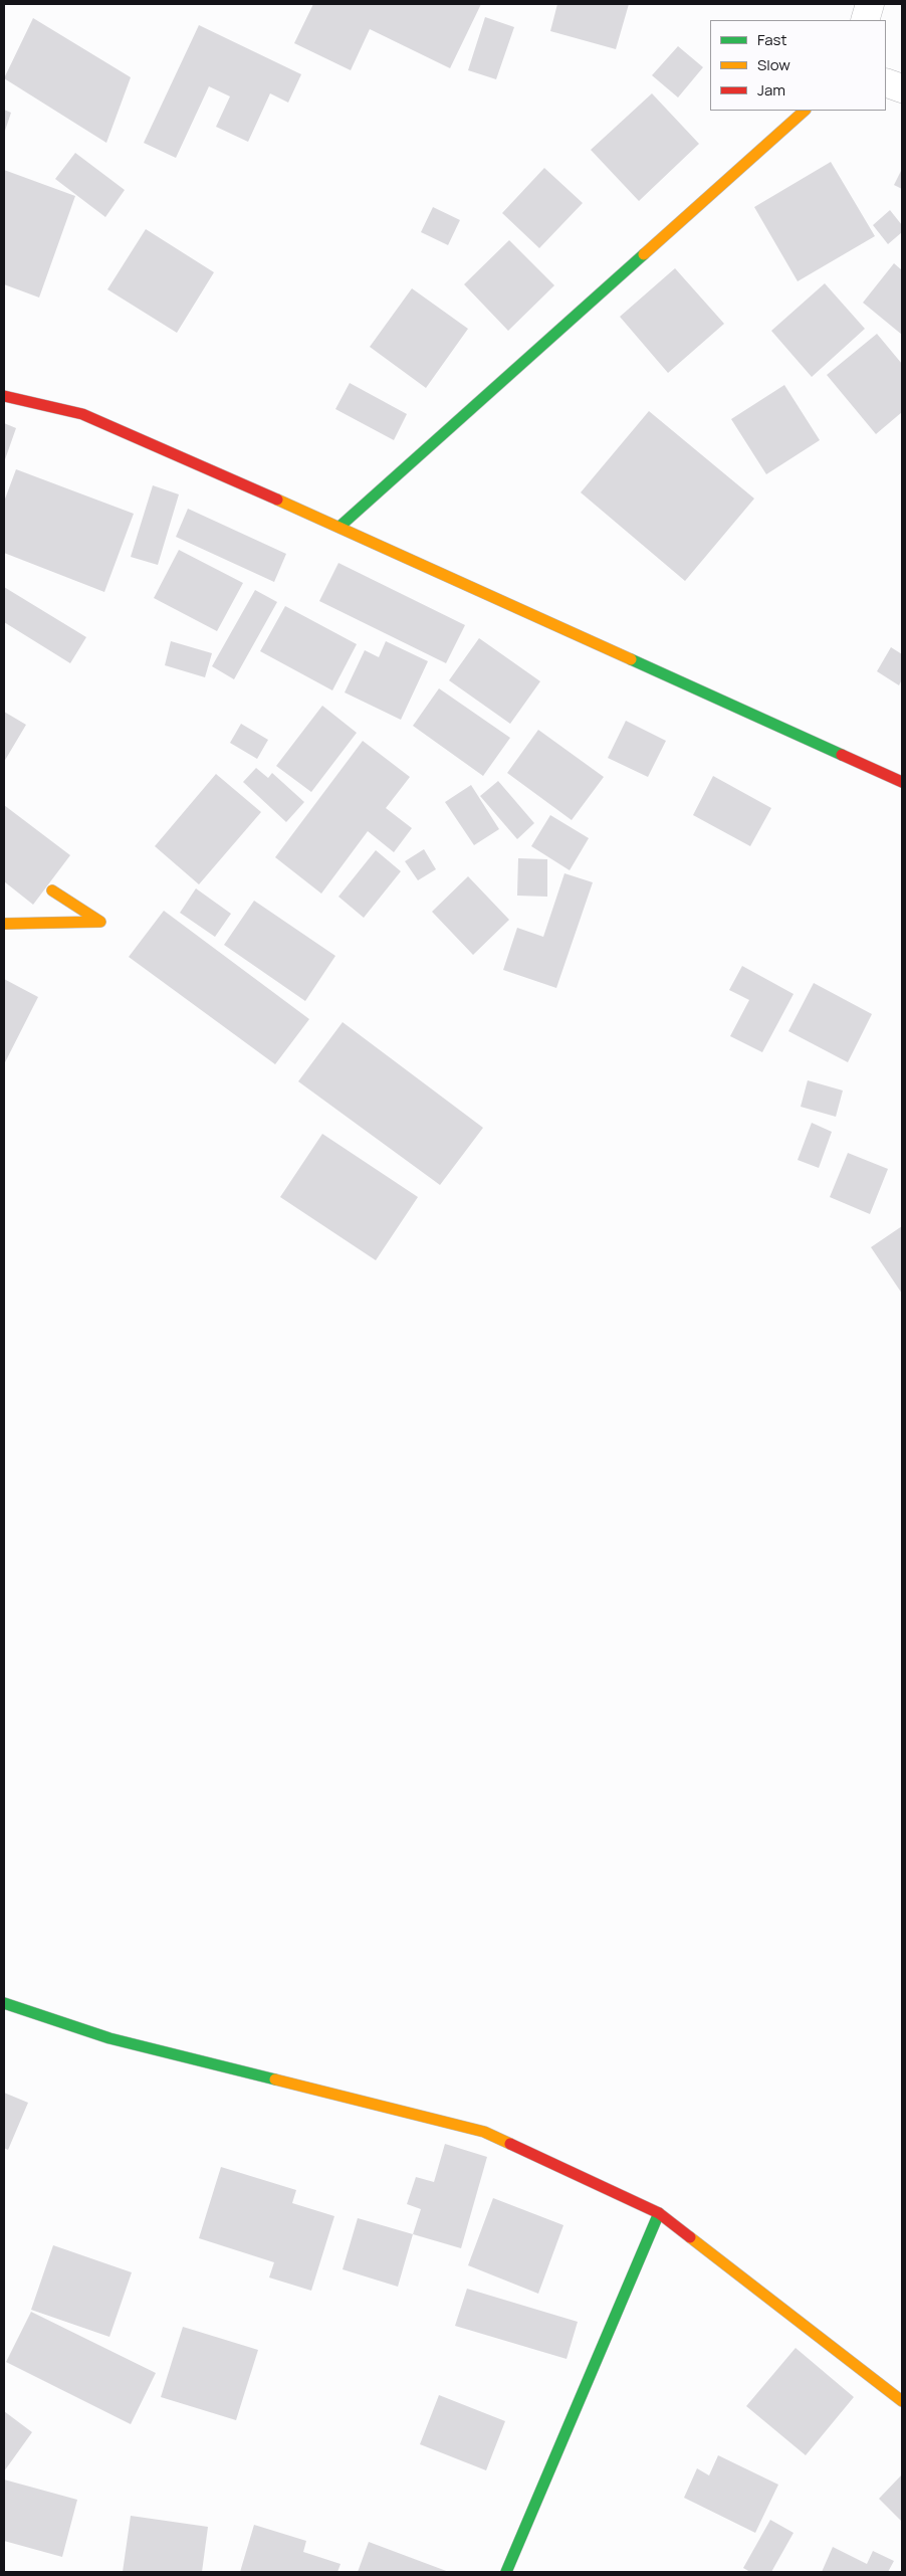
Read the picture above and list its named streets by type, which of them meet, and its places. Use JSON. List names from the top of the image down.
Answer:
{
  "legend": ["Fast", "Slow", "Jam"]
}
